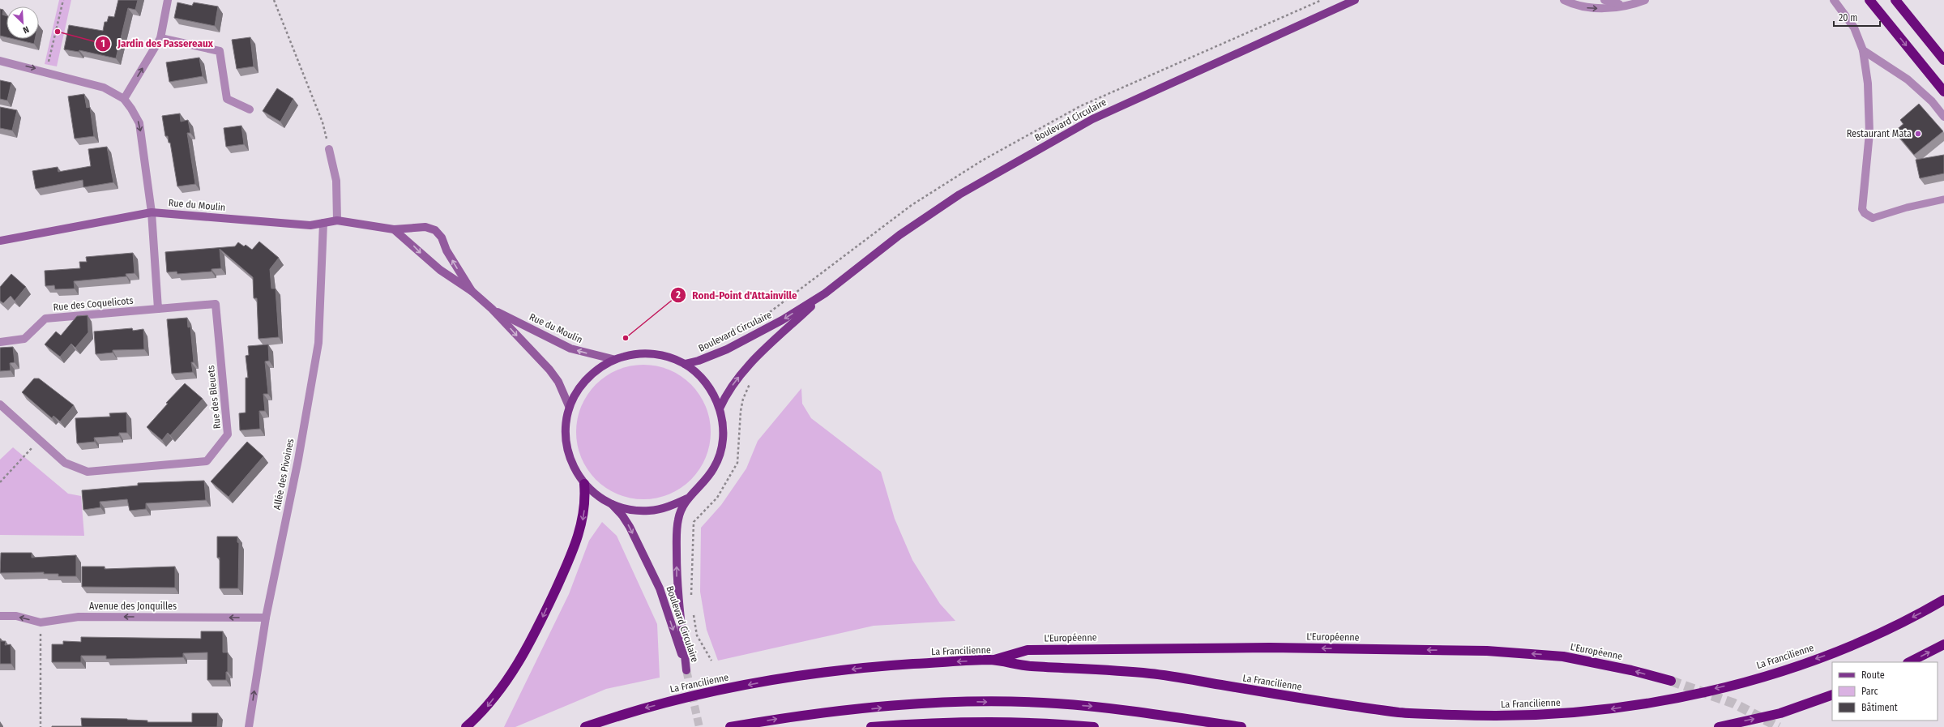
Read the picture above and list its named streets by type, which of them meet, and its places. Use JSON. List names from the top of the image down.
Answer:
{
  "streets": {
    "highway": ["L'Européenne", "La Francilienne"],
    "main road": ["Boulevard Circulaire"],
    "street": [
      "Rue du Moulin",
      "Rue des Coquelicots",
      "Rue des Bleuets",
      "Allée des Pivoines",
      "Avenue des Jonquilles"
    ]
  },
  "crossings": [
    ["Rue du Moulin", "Allée des Pivoines"],
    ["Rue des Coquelicots", "Rue des Bleuets"],
    ["Allée des Pivoines", "Avenue des Jonquilles"],
    ["L'Européenne", "La Francilienne"]
  ],
  "one_way": ["Avenue des Jonquilles"],
  "places": ["Jardin des Passereaux", "Restaurant Mata", "Rond-Point d'Attainville"],
  "legend": ["Route", "Parc", "Bâtiment"],
  "scale_bar": "20 m",
  "north": "bottom right"
}
